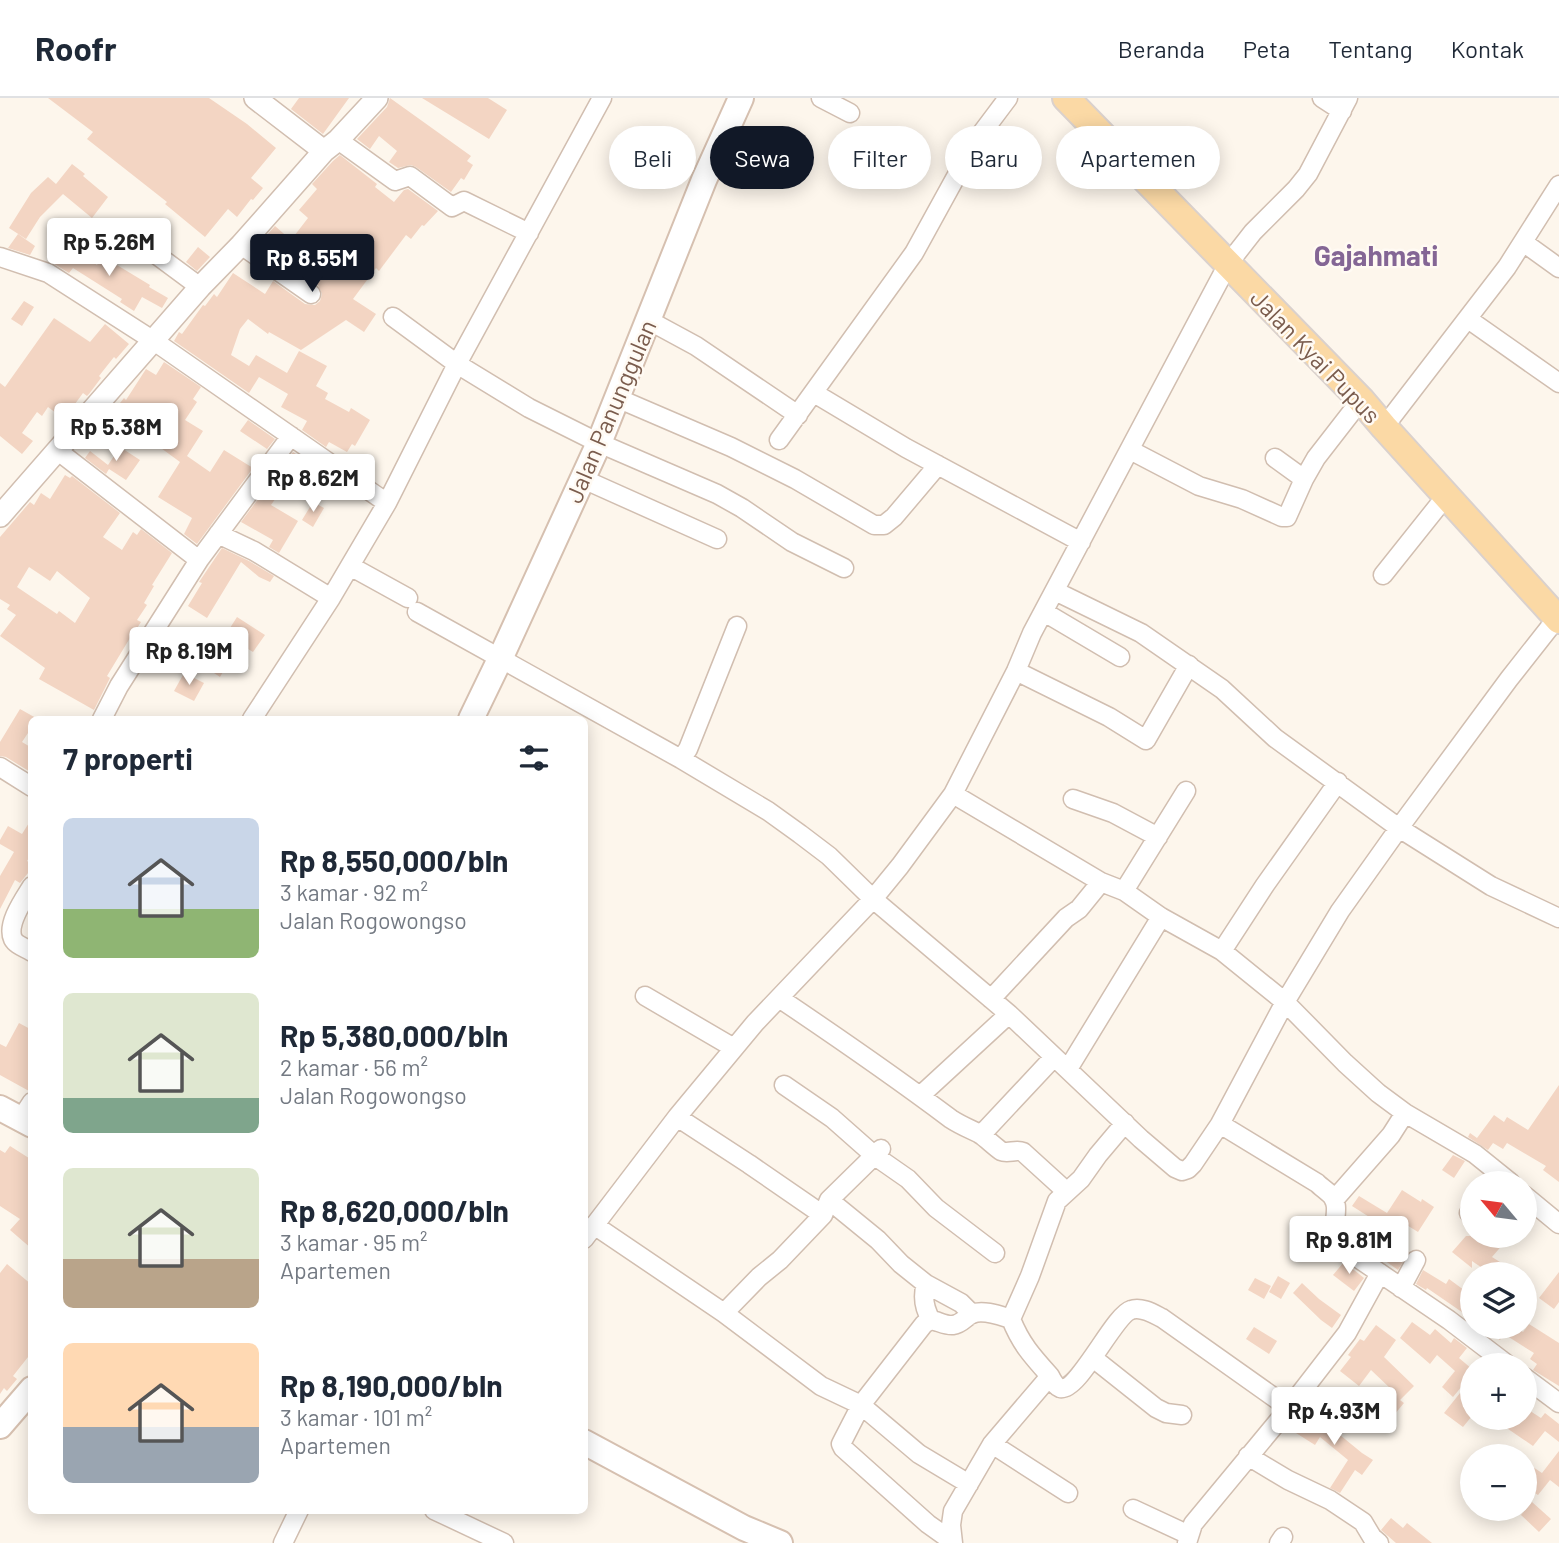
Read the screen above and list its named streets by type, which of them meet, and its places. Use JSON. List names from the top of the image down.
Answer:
{
  "streets": {
    "main road": ["Jalan Kyai Pupus", "Jalan Panunggulan"]
  },
  "districts": ["Gajahmati"],
  "north": "top left",
  "page": {
    "header": "Roofr",
    "nav": [
      "Beranda",
      "Peta",
      "Tentang",
      "Kontak"
    ],
    "chip": [
      "Beli",
      "Sewa",
      "Filter",
      "Baru",
      "Apartemen"
    ],
    "price": [
      "Rp 5.26M",
      "Rp 8.55M",
      "Rp 5.38M",
      "Rp 8.62M",
      "Rp 8.19M",
      "Rp 9.81M",
      "Rp 4.93M"
    ],
    "heading": "7 properti",
    "list": [
      {
        "name": "Rp 8,550,000/bln",
        "note": "3 kamar · 92 m² · Jalan Rogowongso"
      },
      {
        "name": "Rp 5,380,000/bln",
        "note": "2 kamar · 56 m² · Jalan Rogowongso"
      },
      {
        "name": "Rp 8,620,000/bln",
        "note": "3 kamar · 95 m² · Apartemen"
      },
      {
        "name": "Rp 8,190,000/bln",
        "note": "3 kamar · 101 m² · Apartemen"
      }
    ],
    "map_buttons": ["+", "−"]
  }
}
